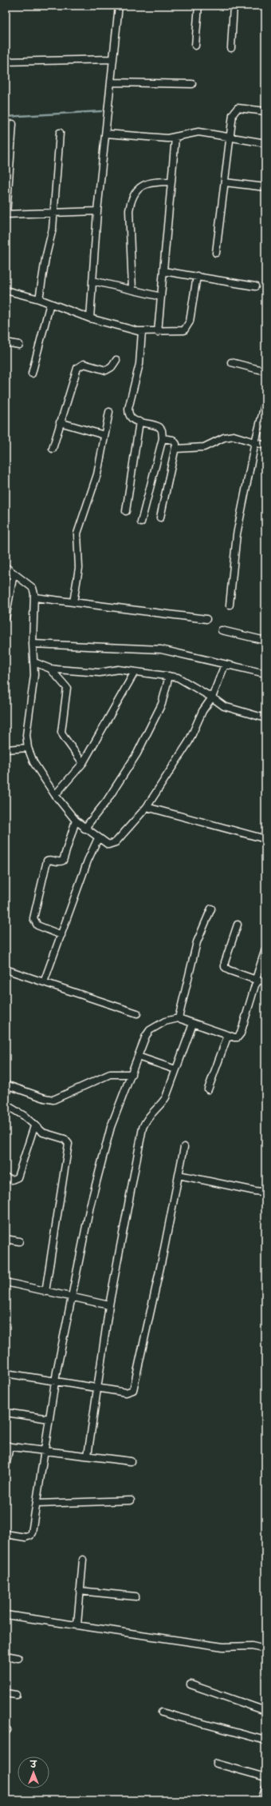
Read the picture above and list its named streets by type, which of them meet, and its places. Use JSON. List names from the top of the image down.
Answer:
{
  "north": "top"
}
